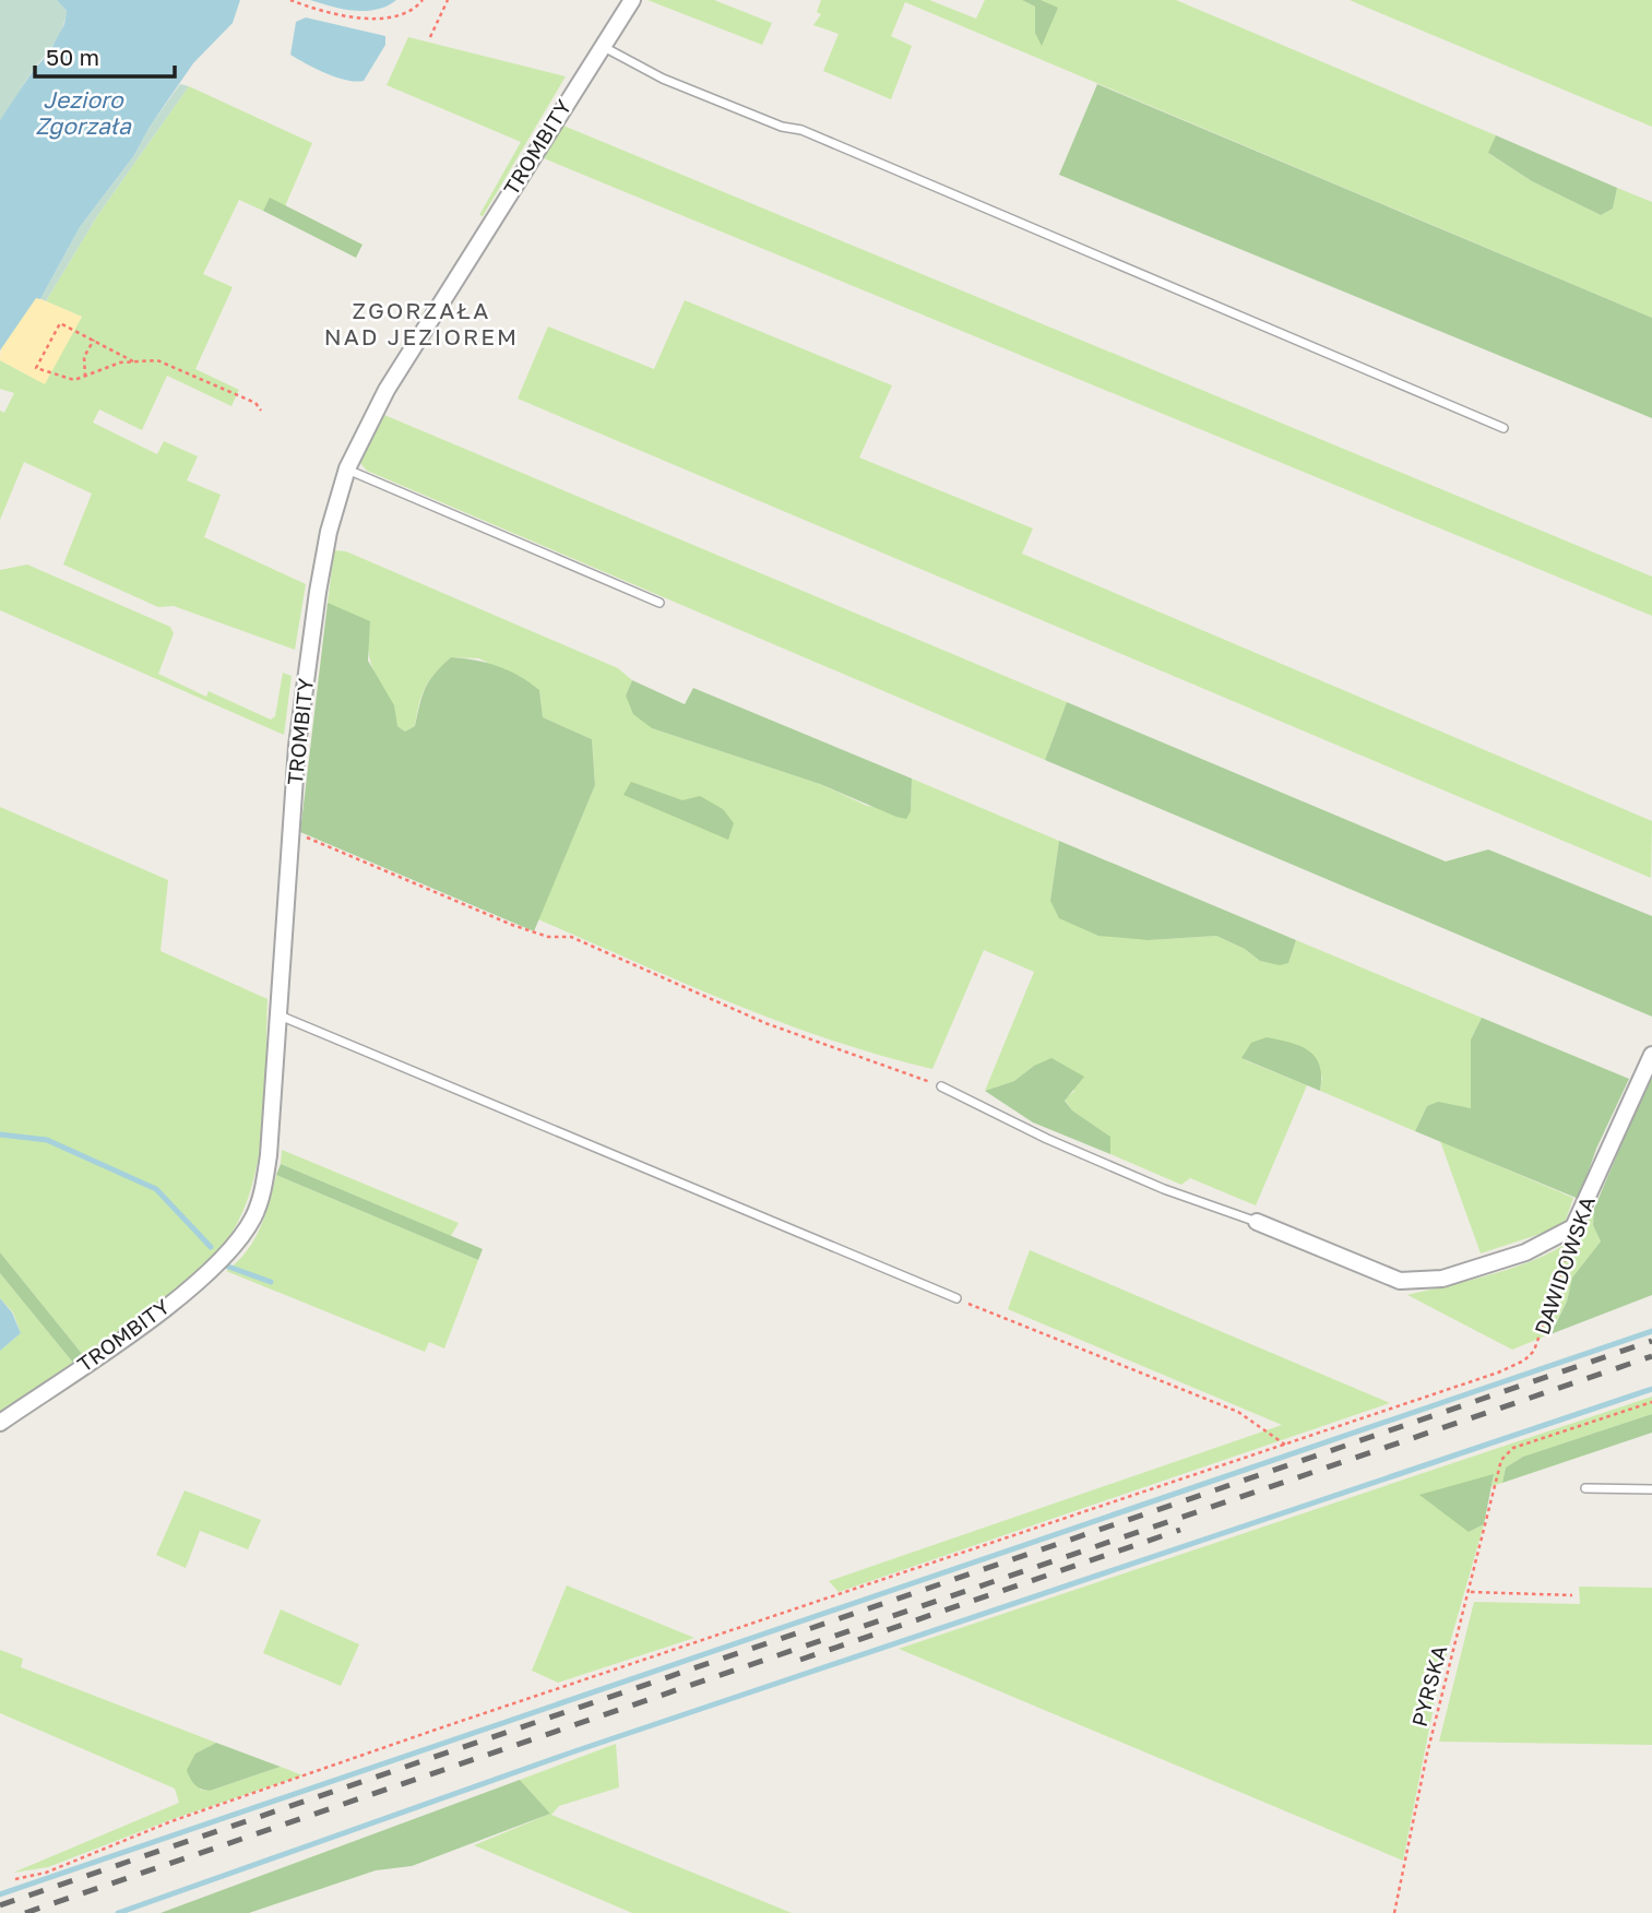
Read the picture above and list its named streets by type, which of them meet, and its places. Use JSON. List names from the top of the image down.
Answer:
{
  "streets": {
    "street": ["TROMBITY", "DAWIDOWSKA"],
    "path": ["PYRSKA"]
  },
  "districts": ["ZGORZAŁA NAD JEZIOREM"],
  "water": ["Jezioro Zgorzała"],
  "scale_bar": "50 m"
}
